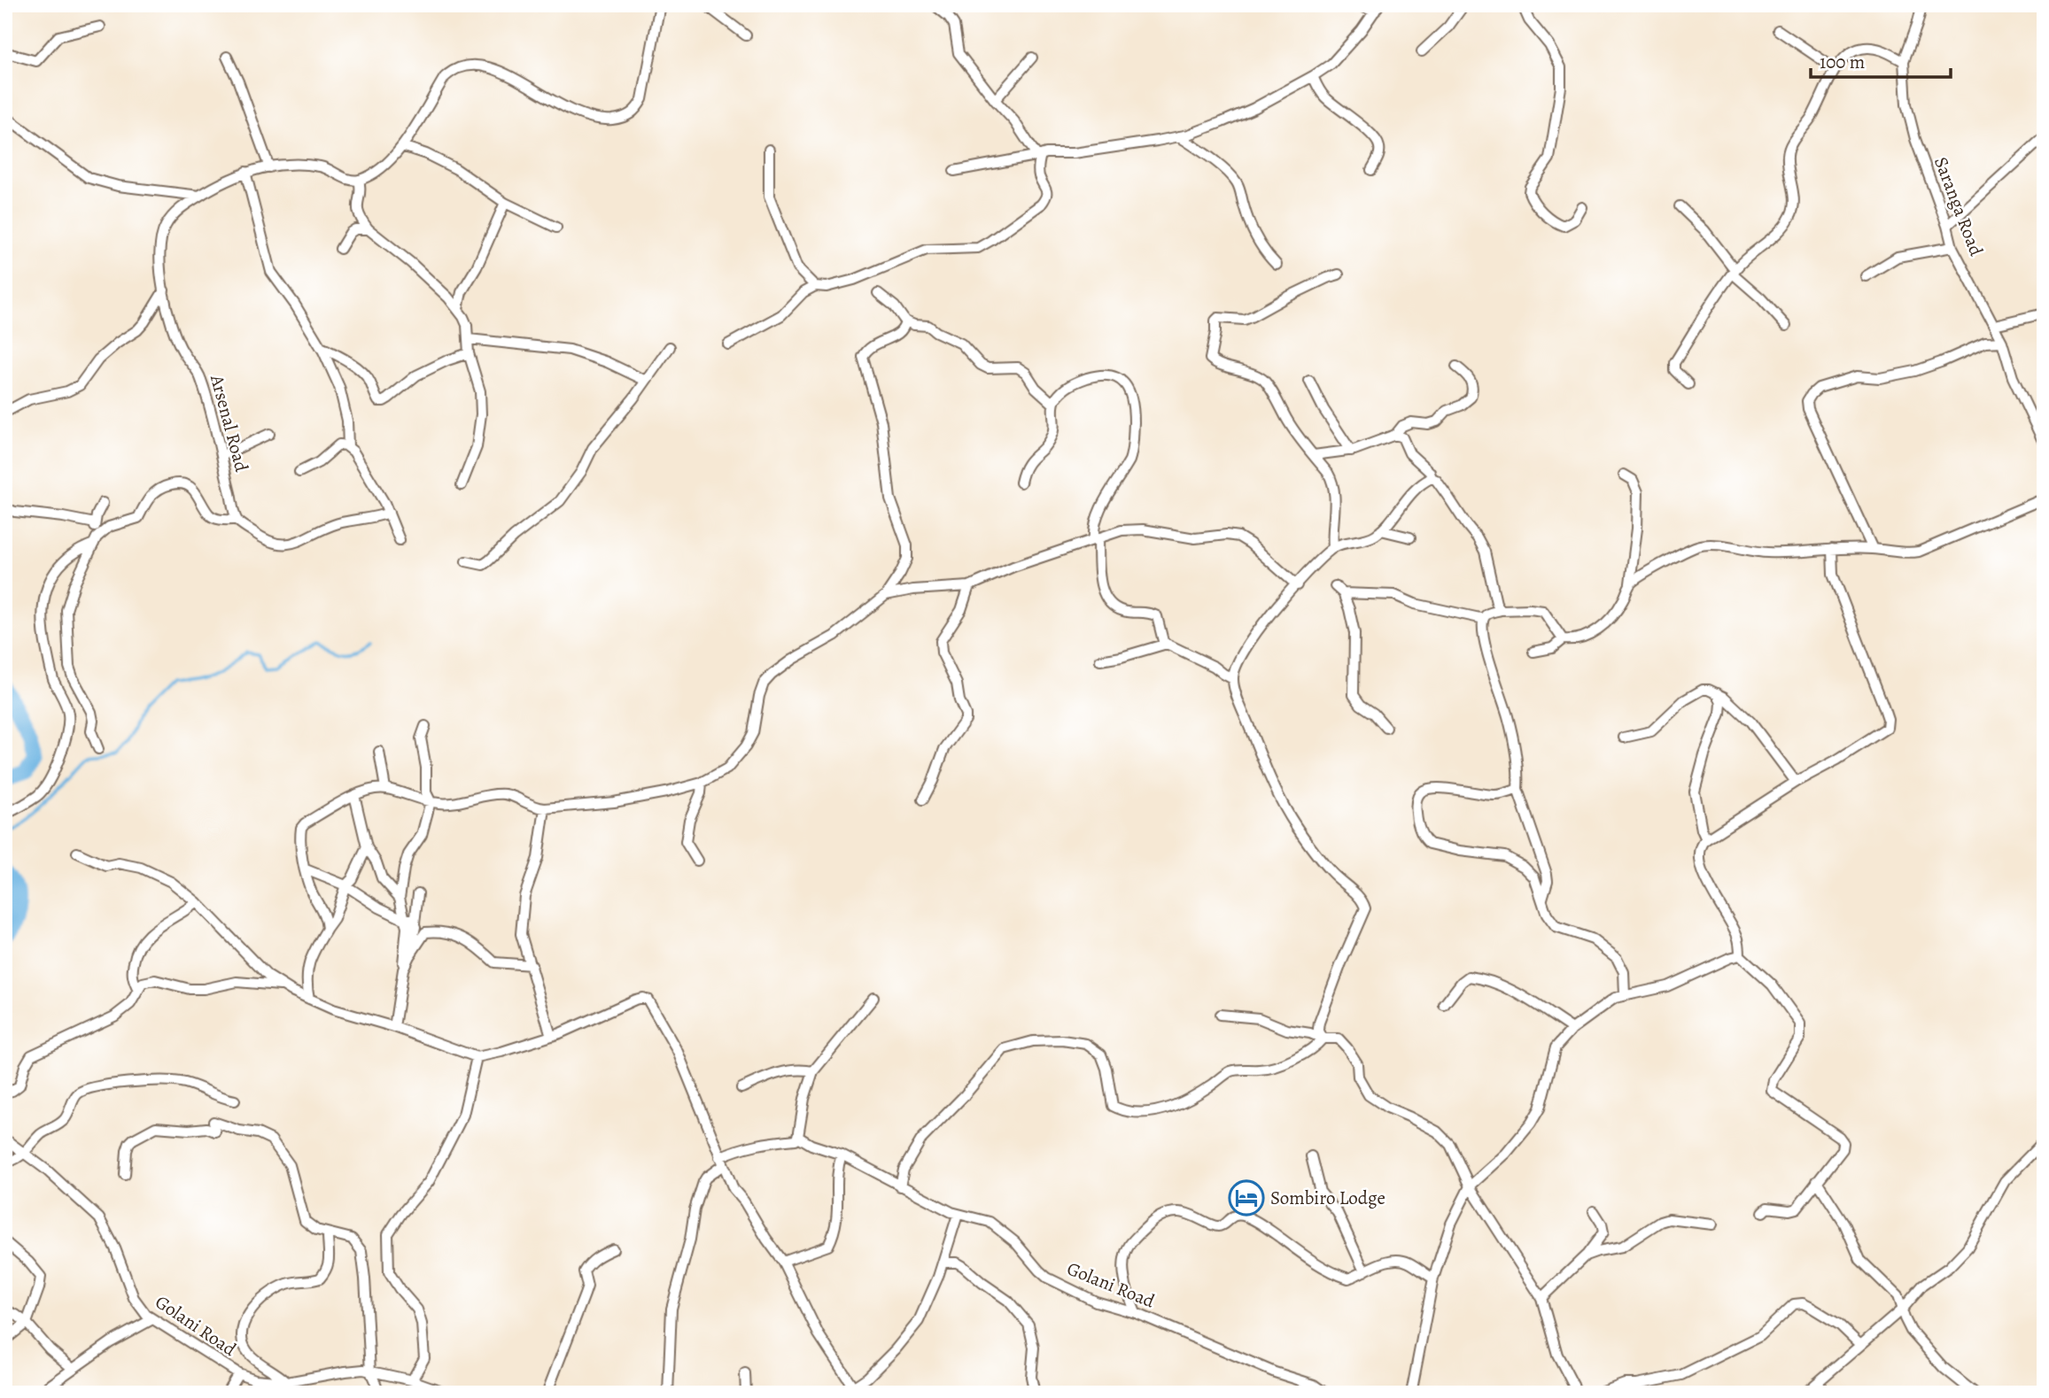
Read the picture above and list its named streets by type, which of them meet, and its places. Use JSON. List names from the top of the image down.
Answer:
{
  "streets": {
    "street": ["Saranga Road", "Arsenal Road", "Golani Road"]
  },
  "places": {
    "hotel": ["Sombiro Lodge"]
  },
  "scale_bar": "100 m"
}
